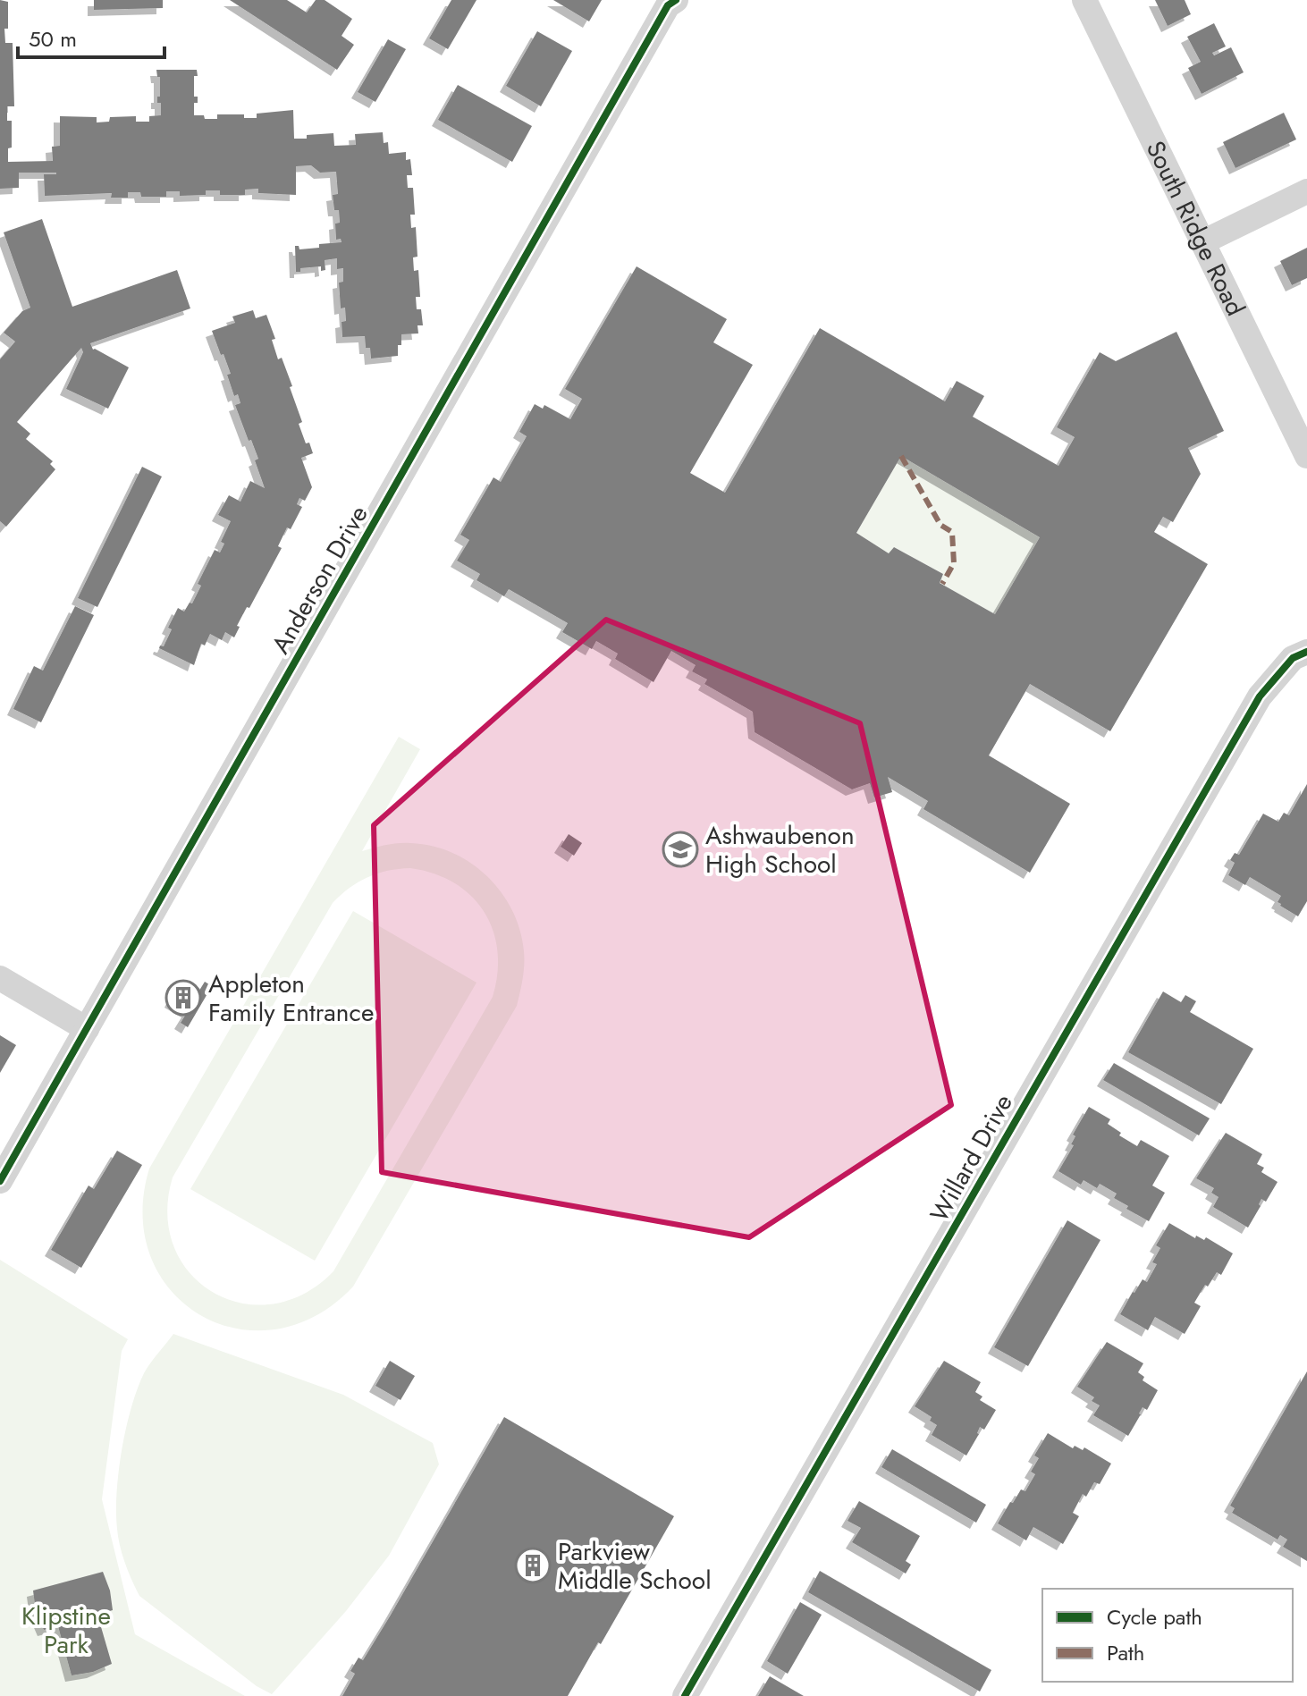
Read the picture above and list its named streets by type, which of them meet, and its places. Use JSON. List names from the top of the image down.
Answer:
{
  "streets": {
    "street": ["South Ridge Road", "Anderson Drive", "Willard Drive"]
  },
  "parks": ["Klipstine Park"],
  "places": {
    "school or university": ["Ashwaubenon High School"],
    "building": ["Appleton Family Entrance", "Parkview Middle School"]
  },
  "legend": ["Cycle path", "Path"],
  "scale_bar": "50 m"
}
